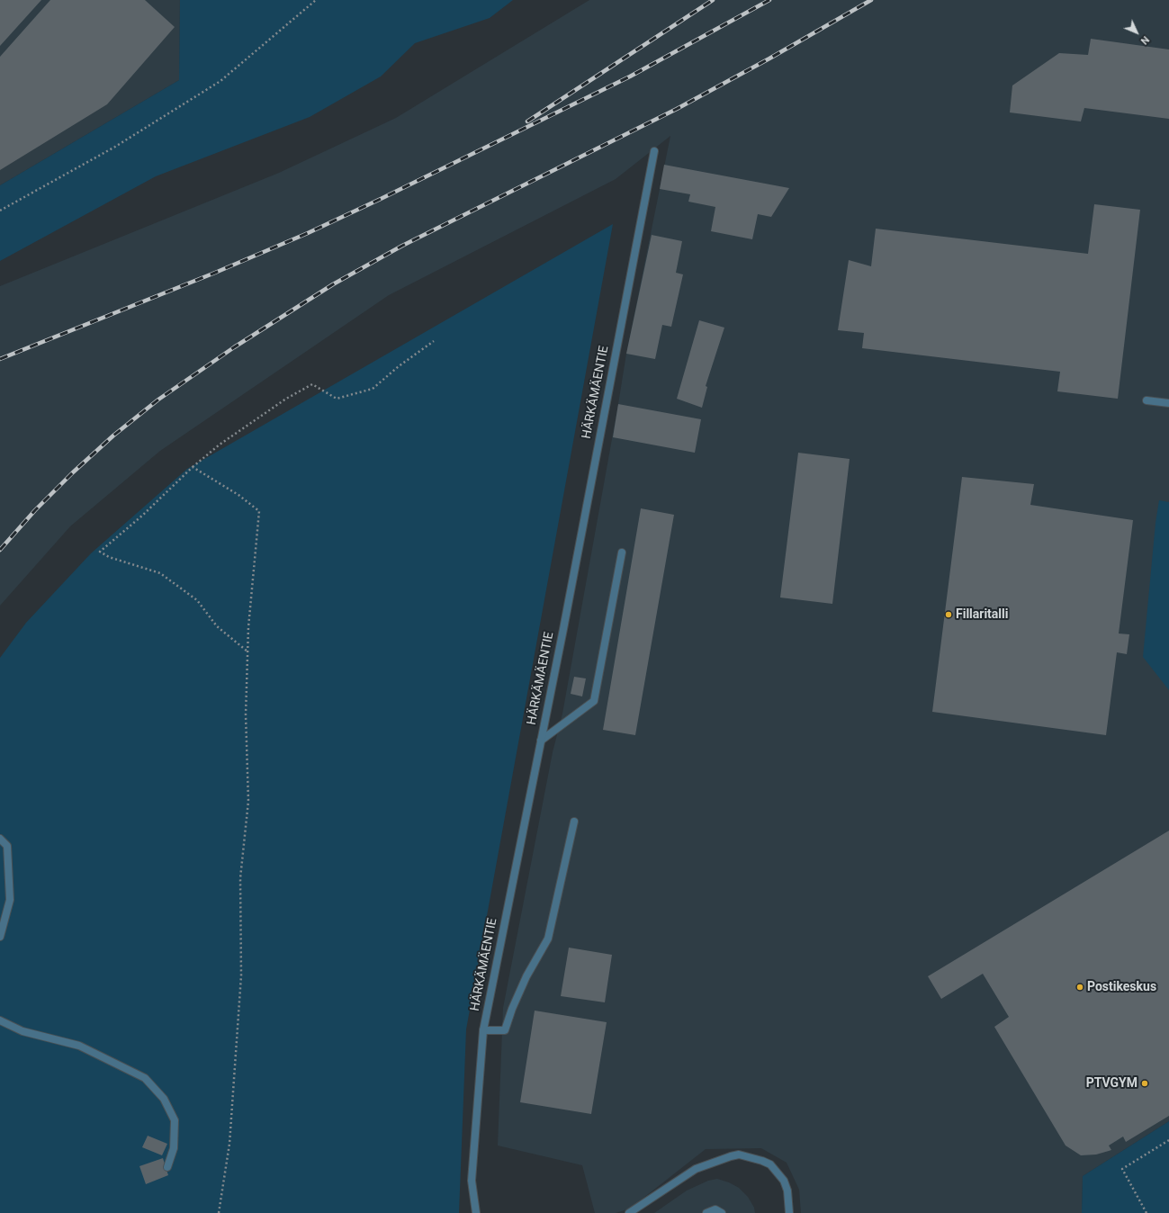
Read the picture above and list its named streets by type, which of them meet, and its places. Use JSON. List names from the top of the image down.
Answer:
{
  "streets": {
    "street": ["HÄRKÄMÄENTIE"]
  },
  "places": ["Fillaritalli", "Postikeskus", "PTVGYM"],
  "north": "bottom right"
}
